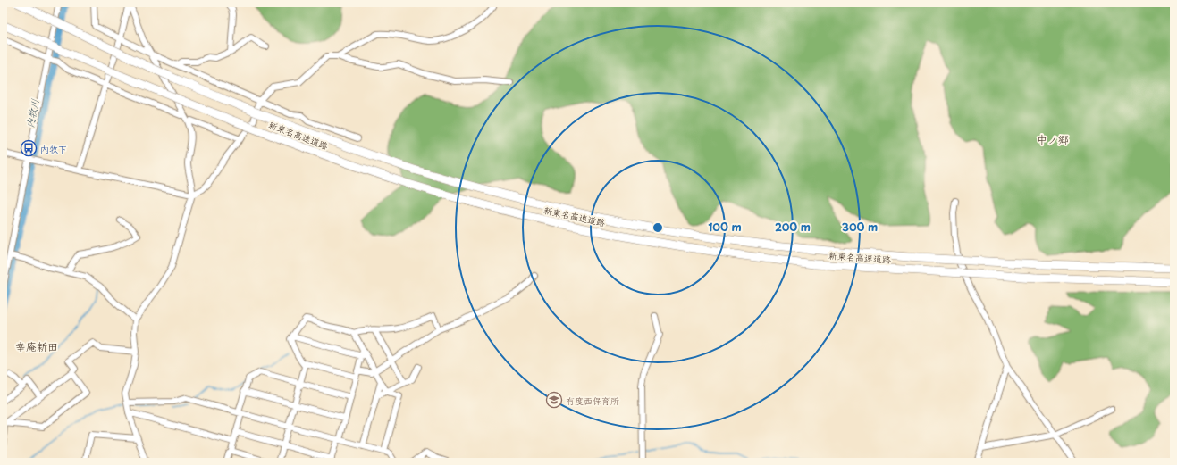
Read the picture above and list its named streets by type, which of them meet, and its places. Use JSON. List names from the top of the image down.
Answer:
{
  "streets": {
    "highway": ["新東名高速道路"]
  },
  "districts": ["中ノ郷", "幸庵新田"],
  "water": ["内牧川"],
  "places": {
    "bus stop": ["内牧下"],
    "school or university": ["有度西保育所"]
  },
  "rings": ["100 m", "200 m", "300 m"]
}
